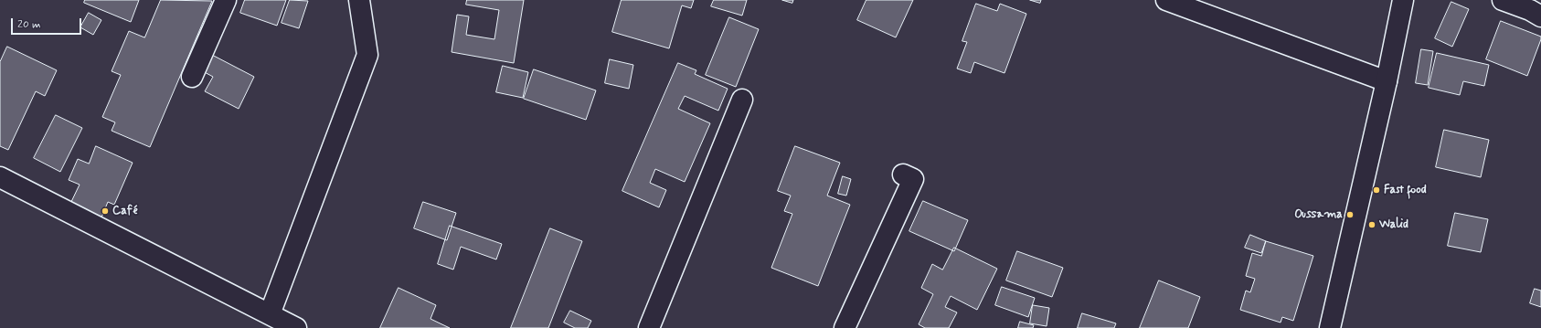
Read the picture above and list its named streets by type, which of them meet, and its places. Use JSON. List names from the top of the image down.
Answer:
{
  "places": [
    "Fast food",
    "Café",
    "Oussama",
    "Walid"
  ],
  "scale_bar": "20 m"
}
